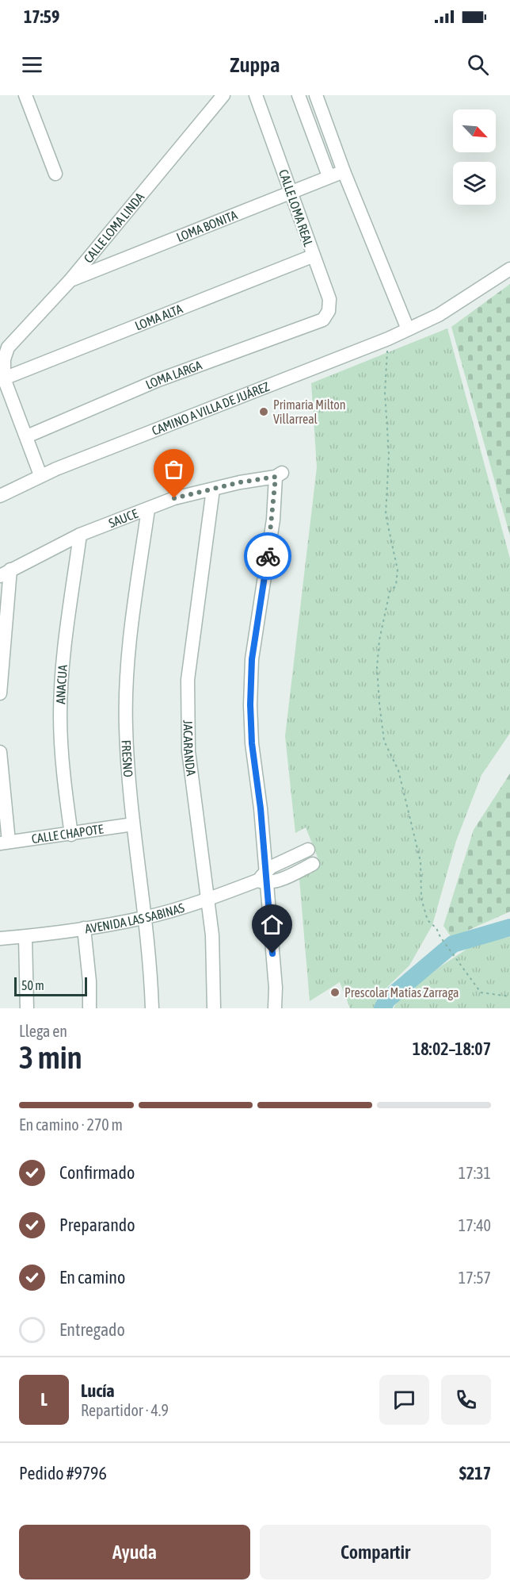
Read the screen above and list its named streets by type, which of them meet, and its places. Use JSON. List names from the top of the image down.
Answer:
{
  "streets": {
    "street": [
      "CALLE LOMA REAL",
      "LOMA BONITA",
      "CALLE LOMA LINDA",
      "LOMA ALTA",
      "LOMA LARGA",
      "CAMINO A VILLA DE JUÁREZ",
      "SAUCE",
      "ANACUA",
      "JACARANDA",
      "FRESNO",
      "CALLE CHAPOTE",
      "AVENIDA LAS SABINAS"
    ]
  },
  "crossings": [
    ["CALLE LOMA REAL", "LOMA BONITA"],
    ["CALLE LOMA REAL", "LOMA ALTA"],
    ["CALLE LOMA REAL", "LOMA LARGA"],
    ["LOMA BONITA", "CALLE LOMA LINDA"],
    ["CALLE LOMA LINDA", "LOMA ALTA"],
    ["SAUCE", "ANACUA"],
    ["SAUCE", "JACARANDA"],
    ["SAUCE", "FRESNO"],
    ["SAUCE", "AVENIDA LAS SABINAS"],
    ["ANACUA", "CALLE CHAPOTE"],
    ["JACARANDA", "AVENIDA LAS SABINAS"],
    ["FRESNO", "CALLE CHAPOTE"],
    ["FRESNO", "AVENIDA LAS SABINAS"]
  ],
  "places": ["Primaria Milton Villarreal", "Prescolar Matías Zarraga"],
  "scale_bar": "50 m",
  "north": "bottom right",
  "page": {
    "status": "17:59",
    "header": "Zuppa",
    "scale": "50 m",
    "heading": ["3 min", "Llega en", "18:02–18:07"],
    "panel": [
      "Lucía",
      "Repartidor · 4.9",
      "Pedido #9796",
      "$217"
    ],
    "bar": "En camino · 270 m",
    "list": [
      ["Confirmado", "17:31"],
      ["Preparando", "17:40"],
      ["En camino", "17:57"],
      "Entregado"
    ],
    "round": "L",
    "buttons": ["Ayuda", "Compartir"]
  }
}
